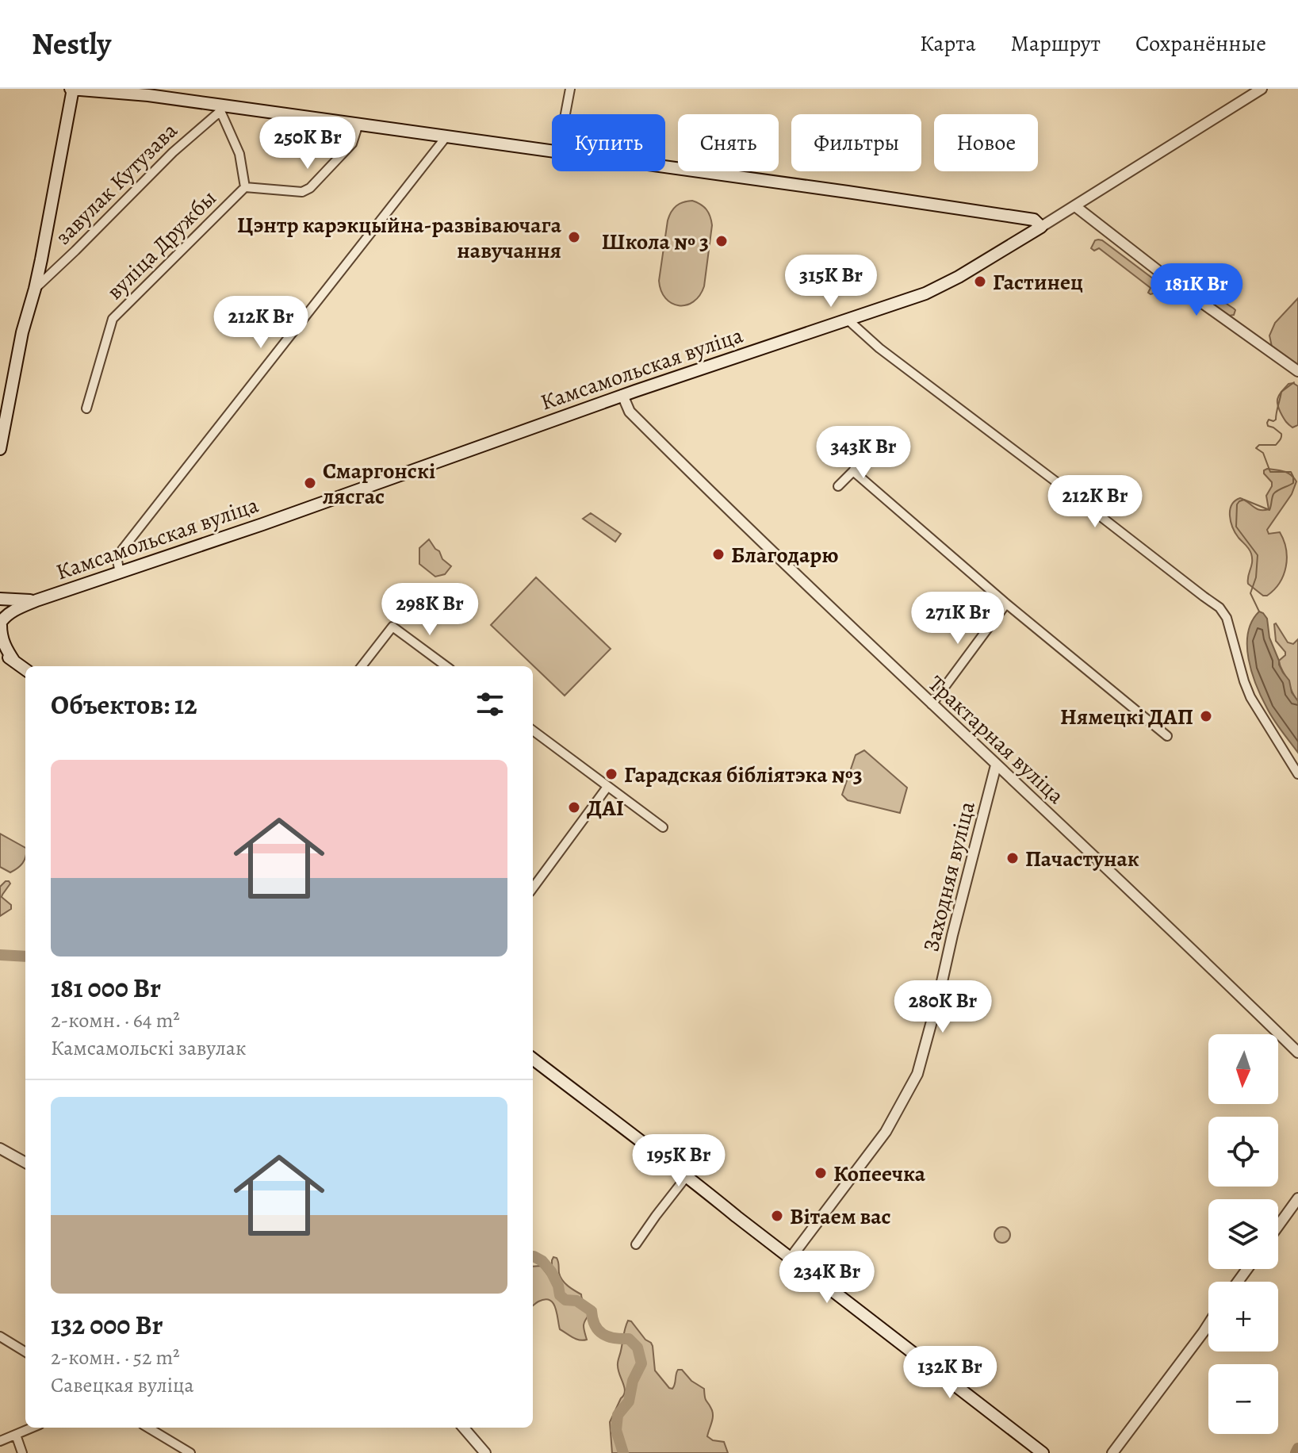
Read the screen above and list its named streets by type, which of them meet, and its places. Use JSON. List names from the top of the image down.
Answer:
{
  "streets": {
    "main road": ["Камсамольская вуліца"],
    "street": [
      "завулак Кутузава",
      "вуліца Дружбы",
      "Трактарная вуліца",
      "Заходняя вуліца"
    ]
  },
  "crossings": [
    ["завулак Кутузава", "вуліца Дружбы"],
    ["Камсамольская вуліца", "Трактарная вуліца"],
    ["Трактарная вуліца", "Заходняя вуліца"]
  ],
  "places": [
    "Цэнтр карэкцыйна-развіваючага навучання",
    "Школа № 3",
    "Гастинец",
    "Смаргонскі лясгас",
    "Благодарю",
    "Нямецкі ДАП",
    "Гарадская бібліятэка №3",
    "ДАІ",
    "Пачастунак",
    "Копеечка",
    "Вітаем вас"
  ],
  "north": "bottom",
  "page": {
    "header": "Nestly",
    "nav": ["Карта", "Маршрут", "Сохранённые"],
    "chip": [
      "Купить",
      "Снять",
      "Фильтры",
      "Новое"
    ],
    "price": [
      "250K Br",
      "315K Br",
      "181K Br",
      "212K Br",
      "343K Br",
      "212K Br",
      "298K Br",
      "271K Br",
      "280K Br",
      "195K Br",
      "234K Br",
      "132K Br"
    ],
    "heading": "Объектов: 12",
    "list": [
      {
        "name": "181 000 Br",
        "note": "2-комн. · 64 m² · Камсамольскі завулак"
      },
      {
        "name": "132 000 Br",
        "note": "2-комн. · 52 m² · Савецкая вуліца"
      }
    ],
    "map_buttons": ["+", "−"]
  }
}
